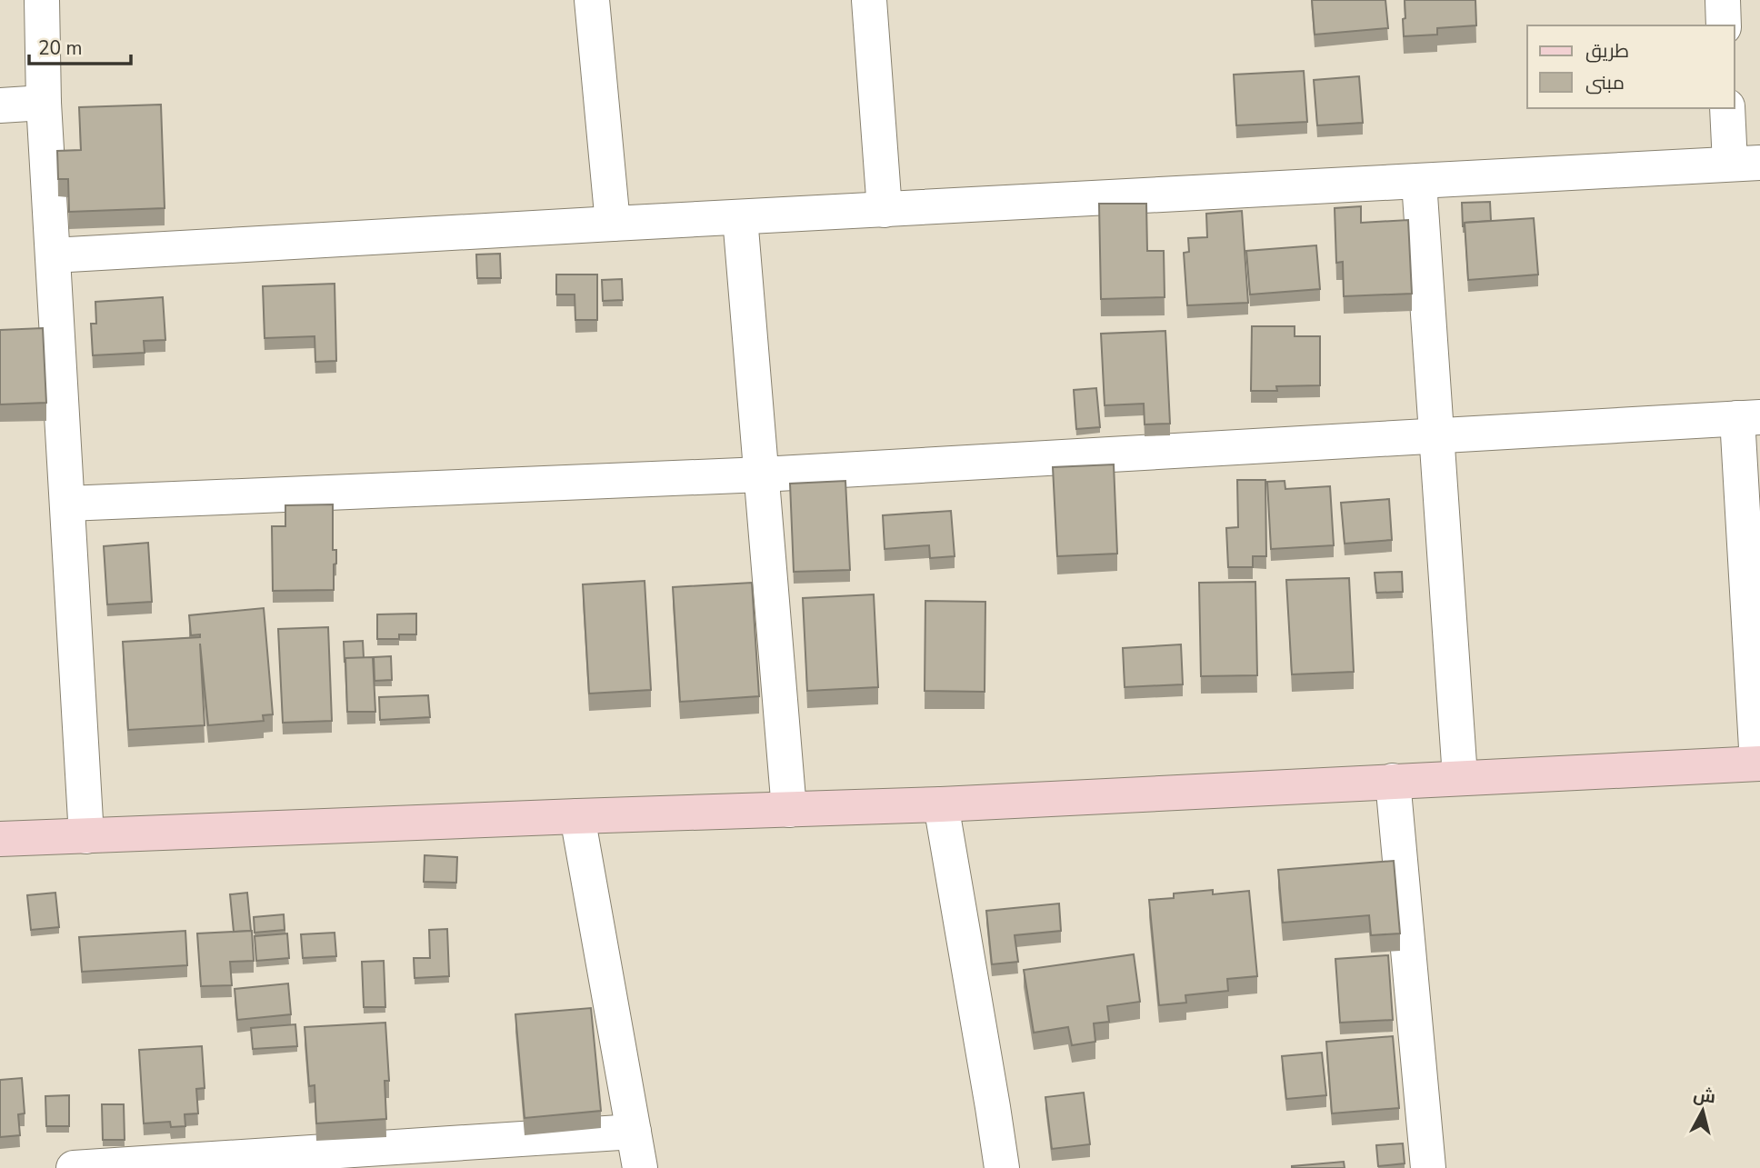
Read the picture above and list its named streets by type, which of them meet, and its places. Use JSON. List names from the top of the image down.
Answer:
{
  "legend": ["طريق", "مبنى"],
  "scale_bar": "20 m",
  "north": "top"
}
